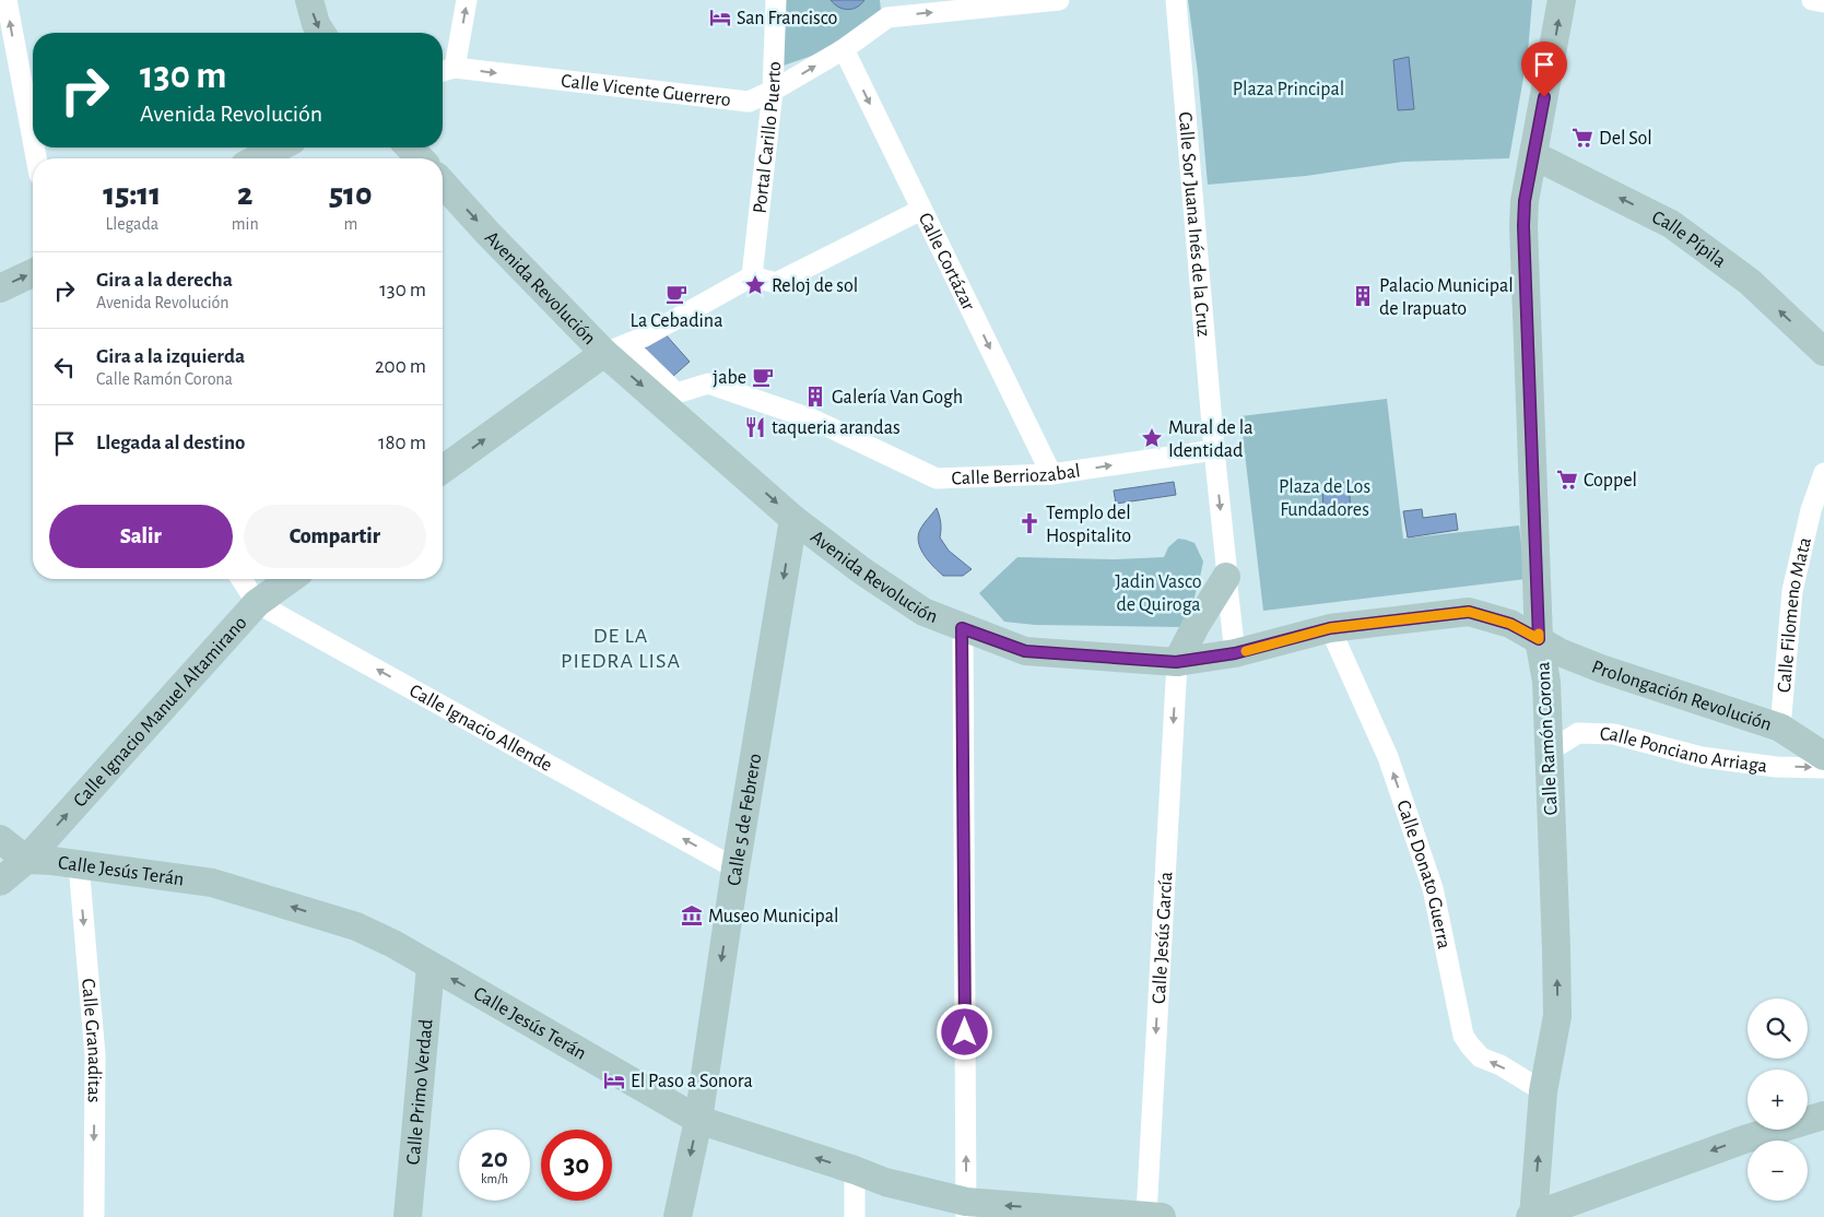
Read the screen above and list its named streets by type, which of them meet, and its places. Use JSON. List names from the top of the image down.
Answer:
{
  "streets": {
    "street": [
      "Calle Vicente Guerrero",
      "Portal Carillo Puerto",
      "Calle Sor Juana Inés de la Cruz",
      "Calle Pípila",
      "Calle Cortázar",
      "Avenida Revolución",
      "Calle Berriozabal",
      "Calle Filomeno Mata",
      "Prolongación Revolución",
      "Calle Ignacio Manuel Altamirano",
      "Calle Ignacio Allende",
      "Calle Ramón Corona",
      "Calle Ponciano Arriaga",
      "Calle 5 de Febrero",
      "Calle Jesús Terán",
      "Calle Donato Guerra",
      "Calle Jesús García",
      "Calle Granaditas",
      "Calle Primo Verdad"
    ]
  },
  "crossings": [
    ["Calle Vicente Guerrero", "Portal Carillo Puerto"],
    ["Calle Vicente Guerrero", "Calle Cortázar"],
    ["Calle Sor Juana Inés de la Cruz", "Avenida Revolución"],
    ["Calle Sor Juana Inés de la Cruz", "Calle Berriozabal"],
    ["Calle Pípila", "Calle Ramón Corona"],
    ["Calle Cortázar", "Calle Berriozabal"],
    ["Avenida Revolución", "Calle Berriozabal"],
    ["Avenida Revolución", "Prolongación Revolución"],
    ["Avenida Revolución", "Calle Ramón Corona"],
    ["Avenida Revolución", "Calle 5 de Febrero"],
    ["Avenida Revolución", "Calle Donato Guerra"],
    ["Avenida Revolución", "Calle Jesús García"],
    ["Calle Filomeno Mata", "Prolongación Revolución"],
    ["Prolongación Revolución", "Calle Ramón Corona"],
    ["Calle Ignacio Manuel Altamirano", "Calle Ignacio Allende"],
    ["Calle Ignacio Manuel Altamirano", "Calle Jesús Terán"],
    ["Calle Ignacio Allende", "Calle 5 de Febrero"],
    ["Calle Ramón Corona", "Calle Ponciano Arriaga"],
    ["Calle Ramón Corona", "Calle Donato Guerra"],
    ["Calle 5 de Febrero", "Calle Jesús Terán"],
    ["Calle Jesús Terán", "Calle Jesús García"],
    ["Calle Jesús Terán", "Calle Granaditas"],
    ["Calle Jesús Terán", "Calle Primo Verdad"]
  ],
  "one_way": [
    "Calle Pípila",
    "Calle Cortázar",
    "Avenida Revolución",
    "Calle Ignacio Manuel Altamirano",
    "Calle Ignacio Allende",
    "Calle Ramón Corona",
    "Calle Ponciano Arriaga",
    "Calle Jesús Terán",
    "Calle Donato Guerra",
    "Calle Jesús García",
    "Calle Granaditas"
  ],
  "districts": ["DE LA PIEDRA LISA"],
  "parks": ["Plaza Principal", "Plaza de Los Fundadores", "Jadin Vasco de Quiroga"],
  "places": {
    "hotel": ["San Francisco", "El Paso a Sonora"],
    "supermarket": ["Del Sol", "Coppel"],
    "place": ["Reloj de sol", "Mural de la Identidad"],
    "cafe": ["La Cebadina", "jabe"],
    "building": ["Palacio Municipal de Irapuato", "Galería Van Gogh"],
    "restaurant": ["taqueria arandas"],
    "church": ["Templo del Hospitalito"],
    "museum": ["Museo Municipal"]
  },
  "page": {
    "turn": ["130 m", "Avenida Revolución"],
    "eta": [
      "15:11",
      "Llegada",
      "2",
      "min",
      "510",
      "m"
    ],
    "list": [
      {
        "name": "Gira a la derecha",
        "note": "Avenida Revolución",
        "value": "130 m"
      },
      {
        "name": "Gira a la izquierda",
        "note": "Calle Ramón Corona",
        "value": "200 m"
      },
      {
        "name": "Llegada al destino",
        "value": "180 m"
      }
    ],
    "buttons": ["Salir", "Compartir"],
    "map_buttons": ["+", "−"],
    "speed": "20 km/h",
    "limit": "30"
  }
}
